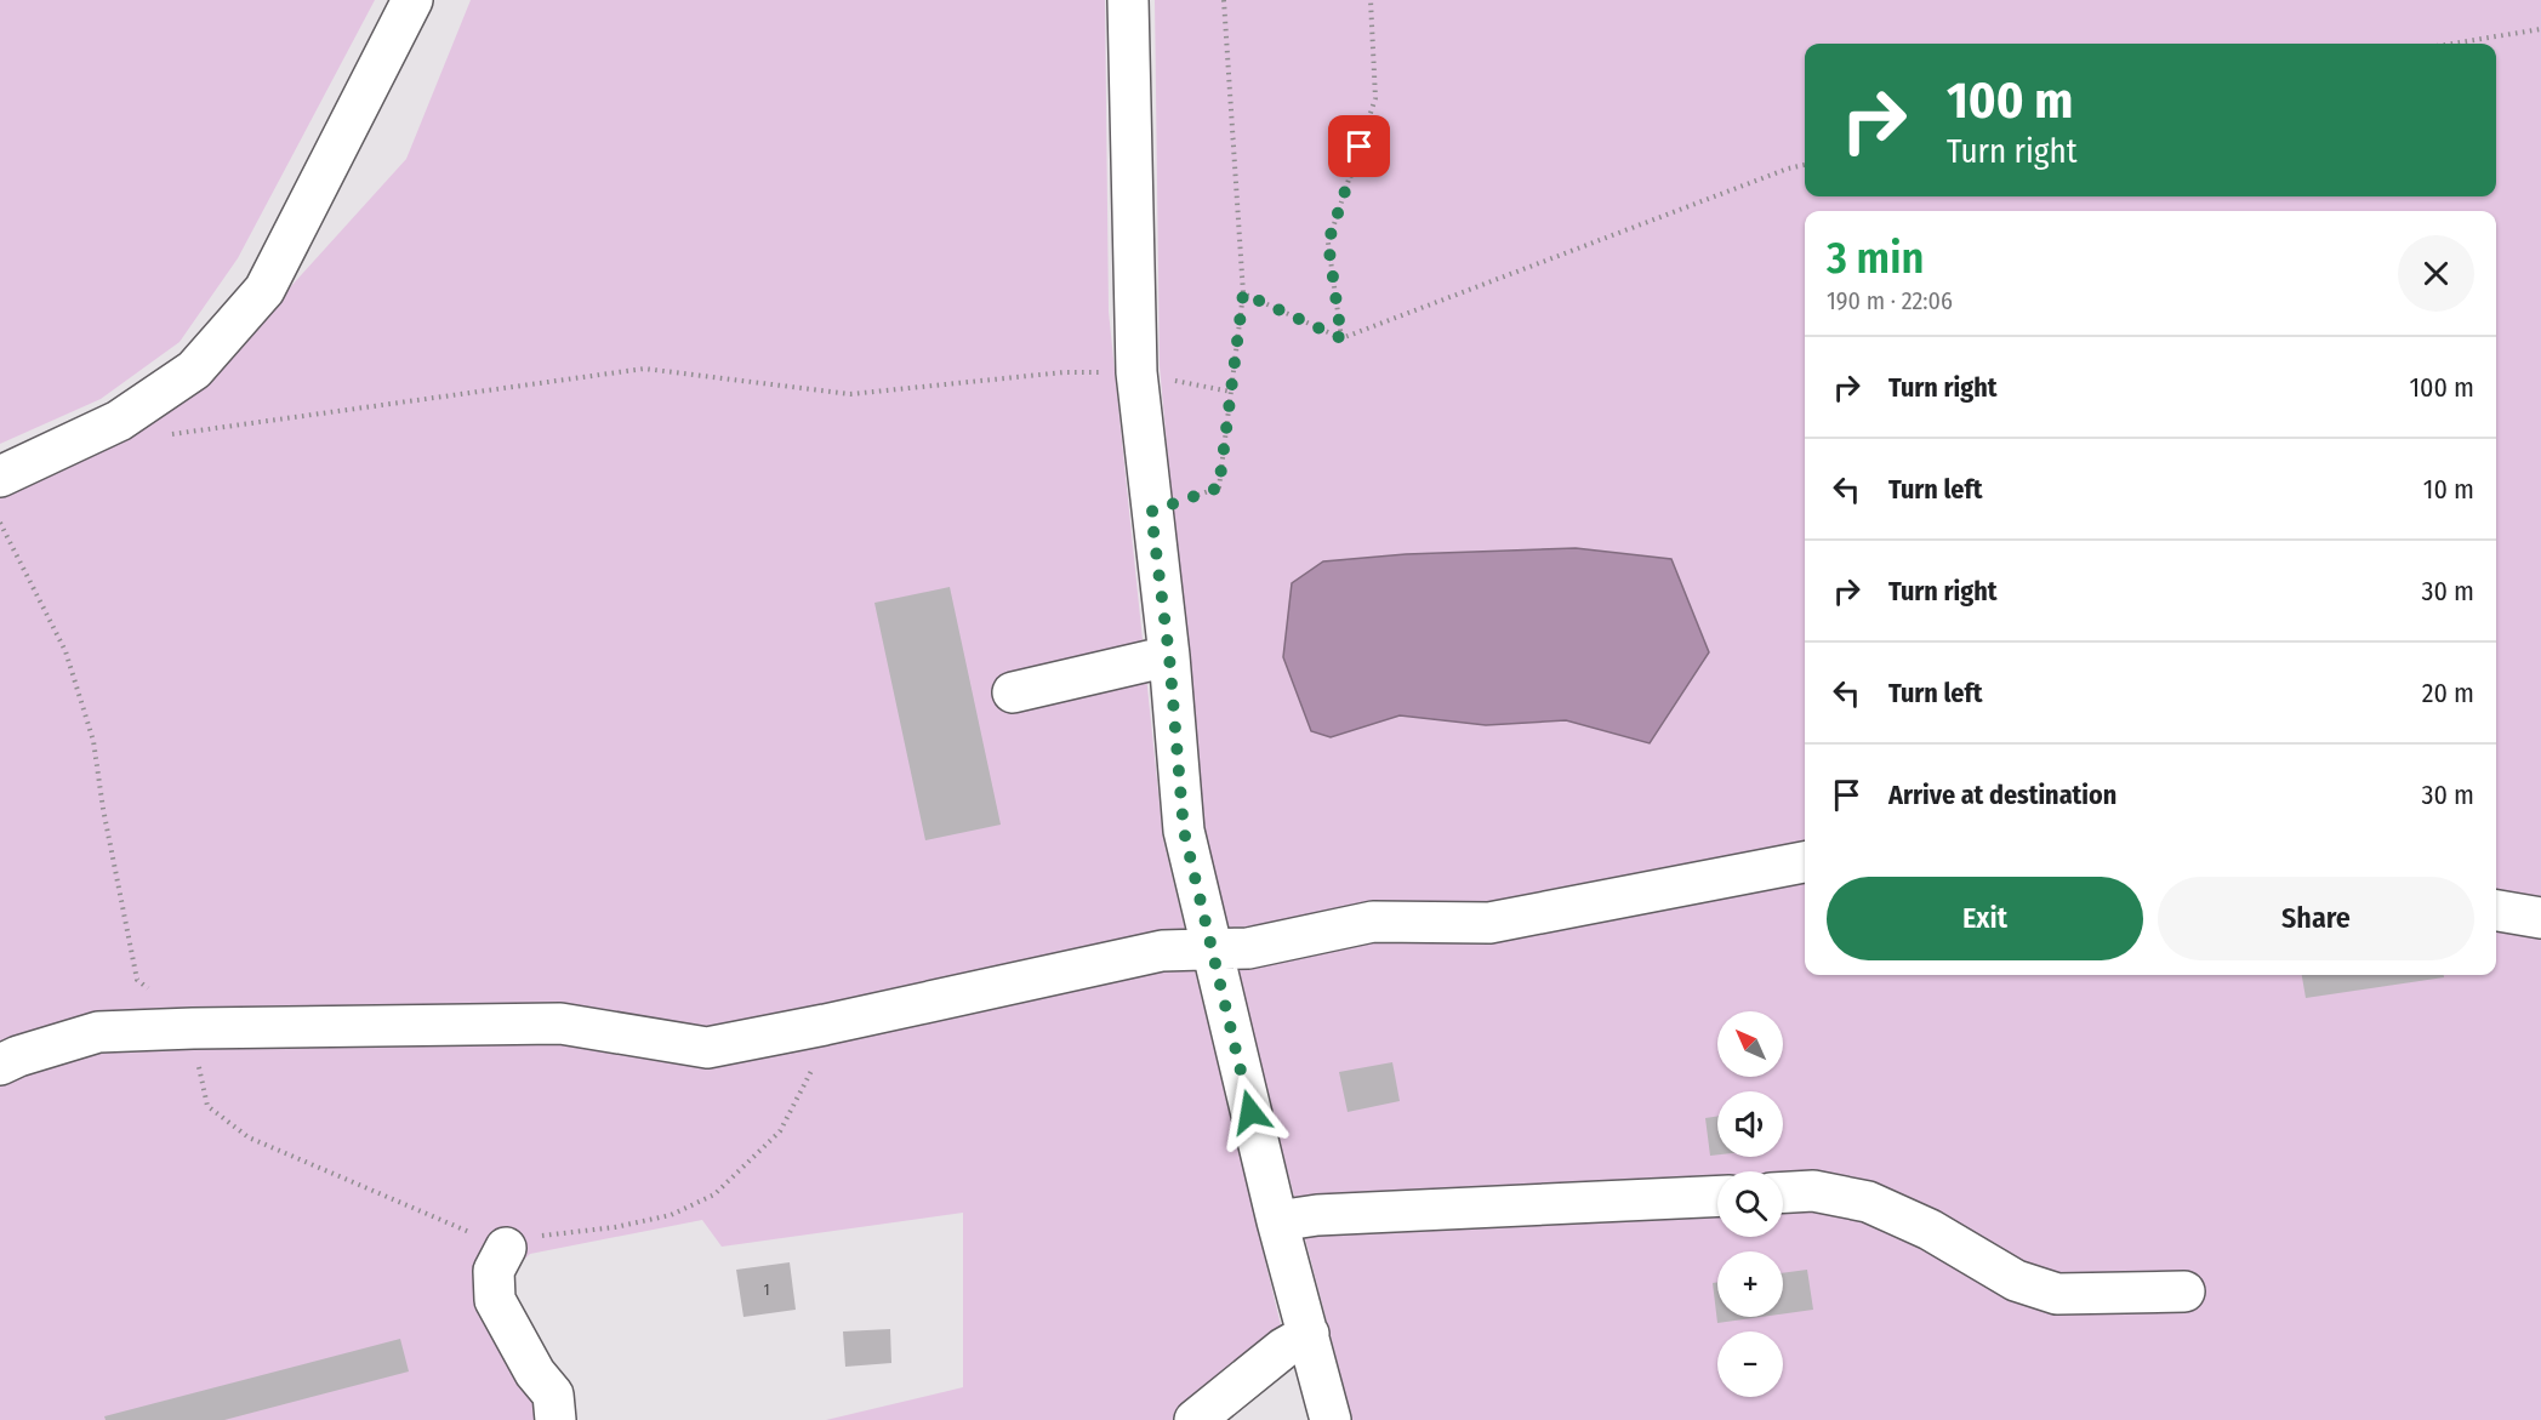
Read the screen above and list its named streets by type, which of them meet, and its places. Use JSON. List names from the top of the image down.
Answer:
{
  "house_numbers": ["1"],
  "north": "top left",
  "page": {
    "turn": ["100 m", "Turn right"],
    "heading": ["3 min", "190 m · 22:06"],
    "list": [
      {
        "name": "Turn right",
        "value": "100 m"
      },
      {
        "name": "Turn left",
        "value": "10 m"
      },
      {
        "name": "Turn right",
        "value": "30 m"
      },
      {
        "name": "Turn left",
        "value": "20 m"
      },
      {
        "name": "Arrive at destination",
        "value": "30 m"
      }
    ],
    "buttons": ["Exit", "Share"],
    "map_buttons": ["+", "−"]
  }
}
